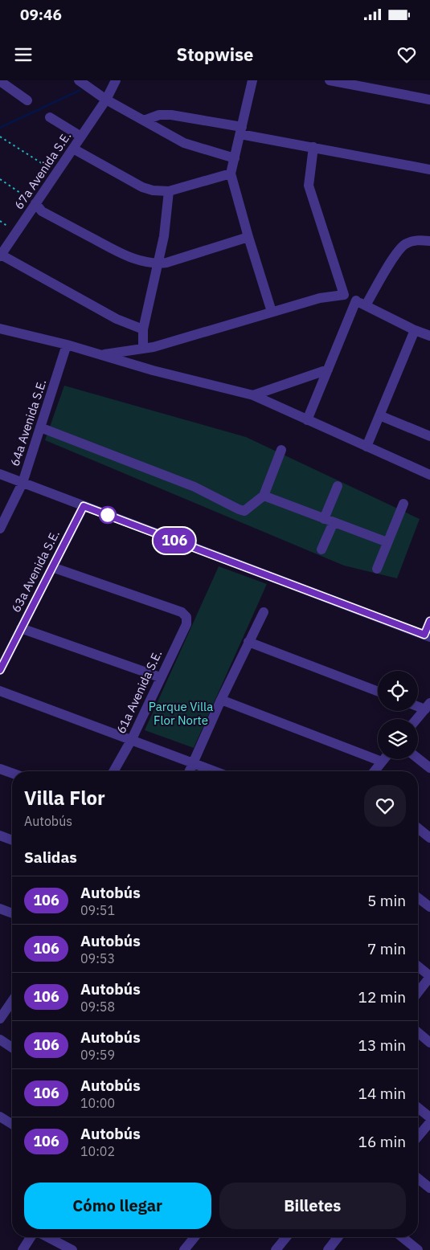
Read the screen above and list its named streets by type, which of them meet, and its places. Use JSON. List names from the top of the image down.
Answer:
{
  "streets": {
    "street": [
      "67a Avenida S.E.",
      "64a Avenida S.E.",
      "63a Avenida S.E.",
      "61a Avenida S.E."
    ]
  },
  "crossings": [
    ["63a Avenida S.E.", "61a Avenida S.E."]
  ],
  "parks": ["Parque Villa Flor Norte"],
  "lines": ["bus line 106"],
  "page": {
    "status": "09:46",
    "header": "Stopwise",
    "on_map": "106",
    "heading": [
      ["Villa Flor", "Autobús"],
      "Salidas"
    ],
    "list": [
      {
        "mark": "106",
        "name": "Autobús",
        "note": "09:51",
        "value": "5 min"
      },
      {
        "mark": "106",
        "name": "Autobús",
        "note": "09:53",
        "value": "7 min"
      },
      {
        "mark": "106",
        "name": "Autobús",
        "note": "09:58",
        "value": "12 min"
      },
      {
        "mark": "106",
        "name": "Autobús",
        "note": "09:59",
        "value": "13 min"
      },
      {
        "mark": "106",
        "name": "Autobús",
        "note": "10:00",
        "value": "14 min"
      },
      {
        "mark": "106",
        "name": "Autobús",
        "note": "10:02",
        "value": "16 min"
      }
    ],
    "buttons": ["Cómo llegar", "Billetes"]
  }
}
